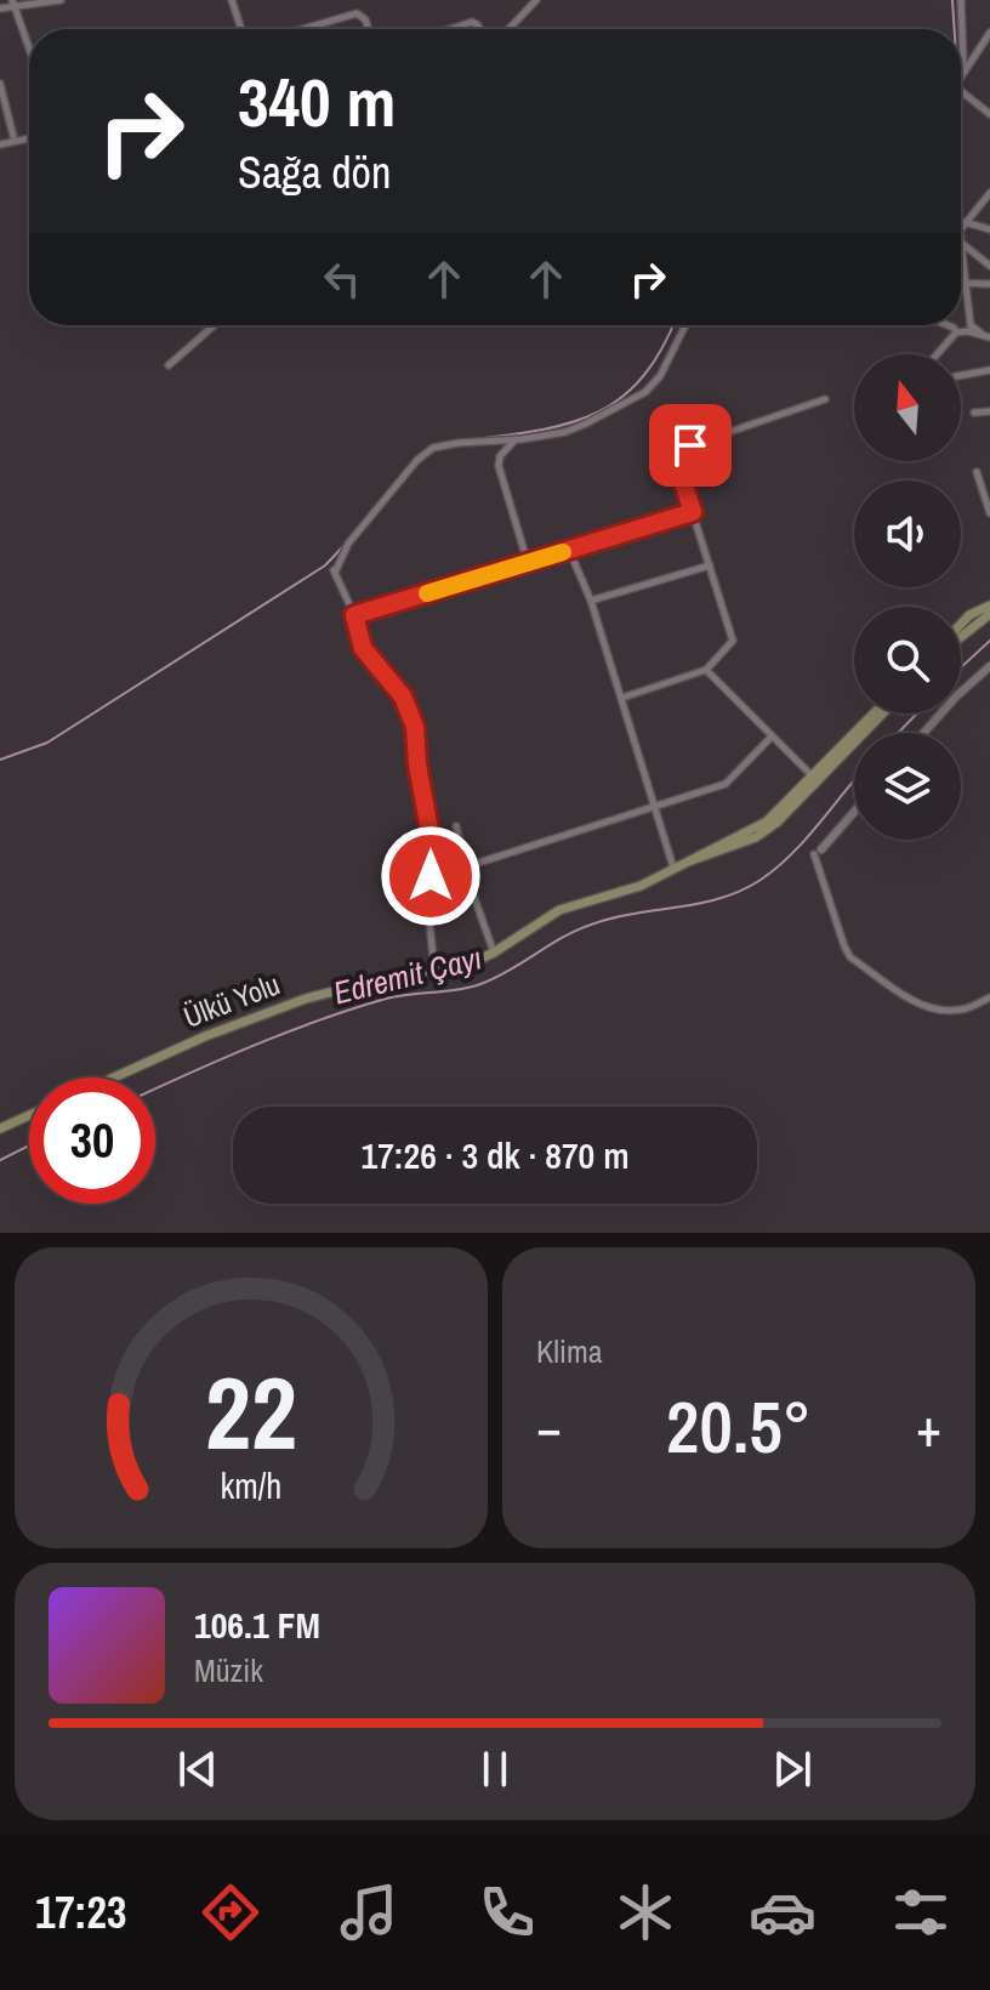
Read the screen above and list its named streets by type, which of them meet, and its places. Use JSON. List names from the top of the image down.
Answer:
{
  "streets": {
    "main road": ["Ülkü Yolu"]
  },
  "water": ["Edremit Çayı"],
  "north": "top",
  "page": {
    "turn": ["340 m", "Sağa dön"],
    "limit": "30",
    "trip": "17:26 · 3 dk · 870 m",
    "tile": "Klima",
    "heat": ["−", "20.5°", "+"],
    "song": ["106.1 FM", "Müzik"],
    "tabs": "17:23",
    "gauge": ["22", "km/h"]
  }
}
